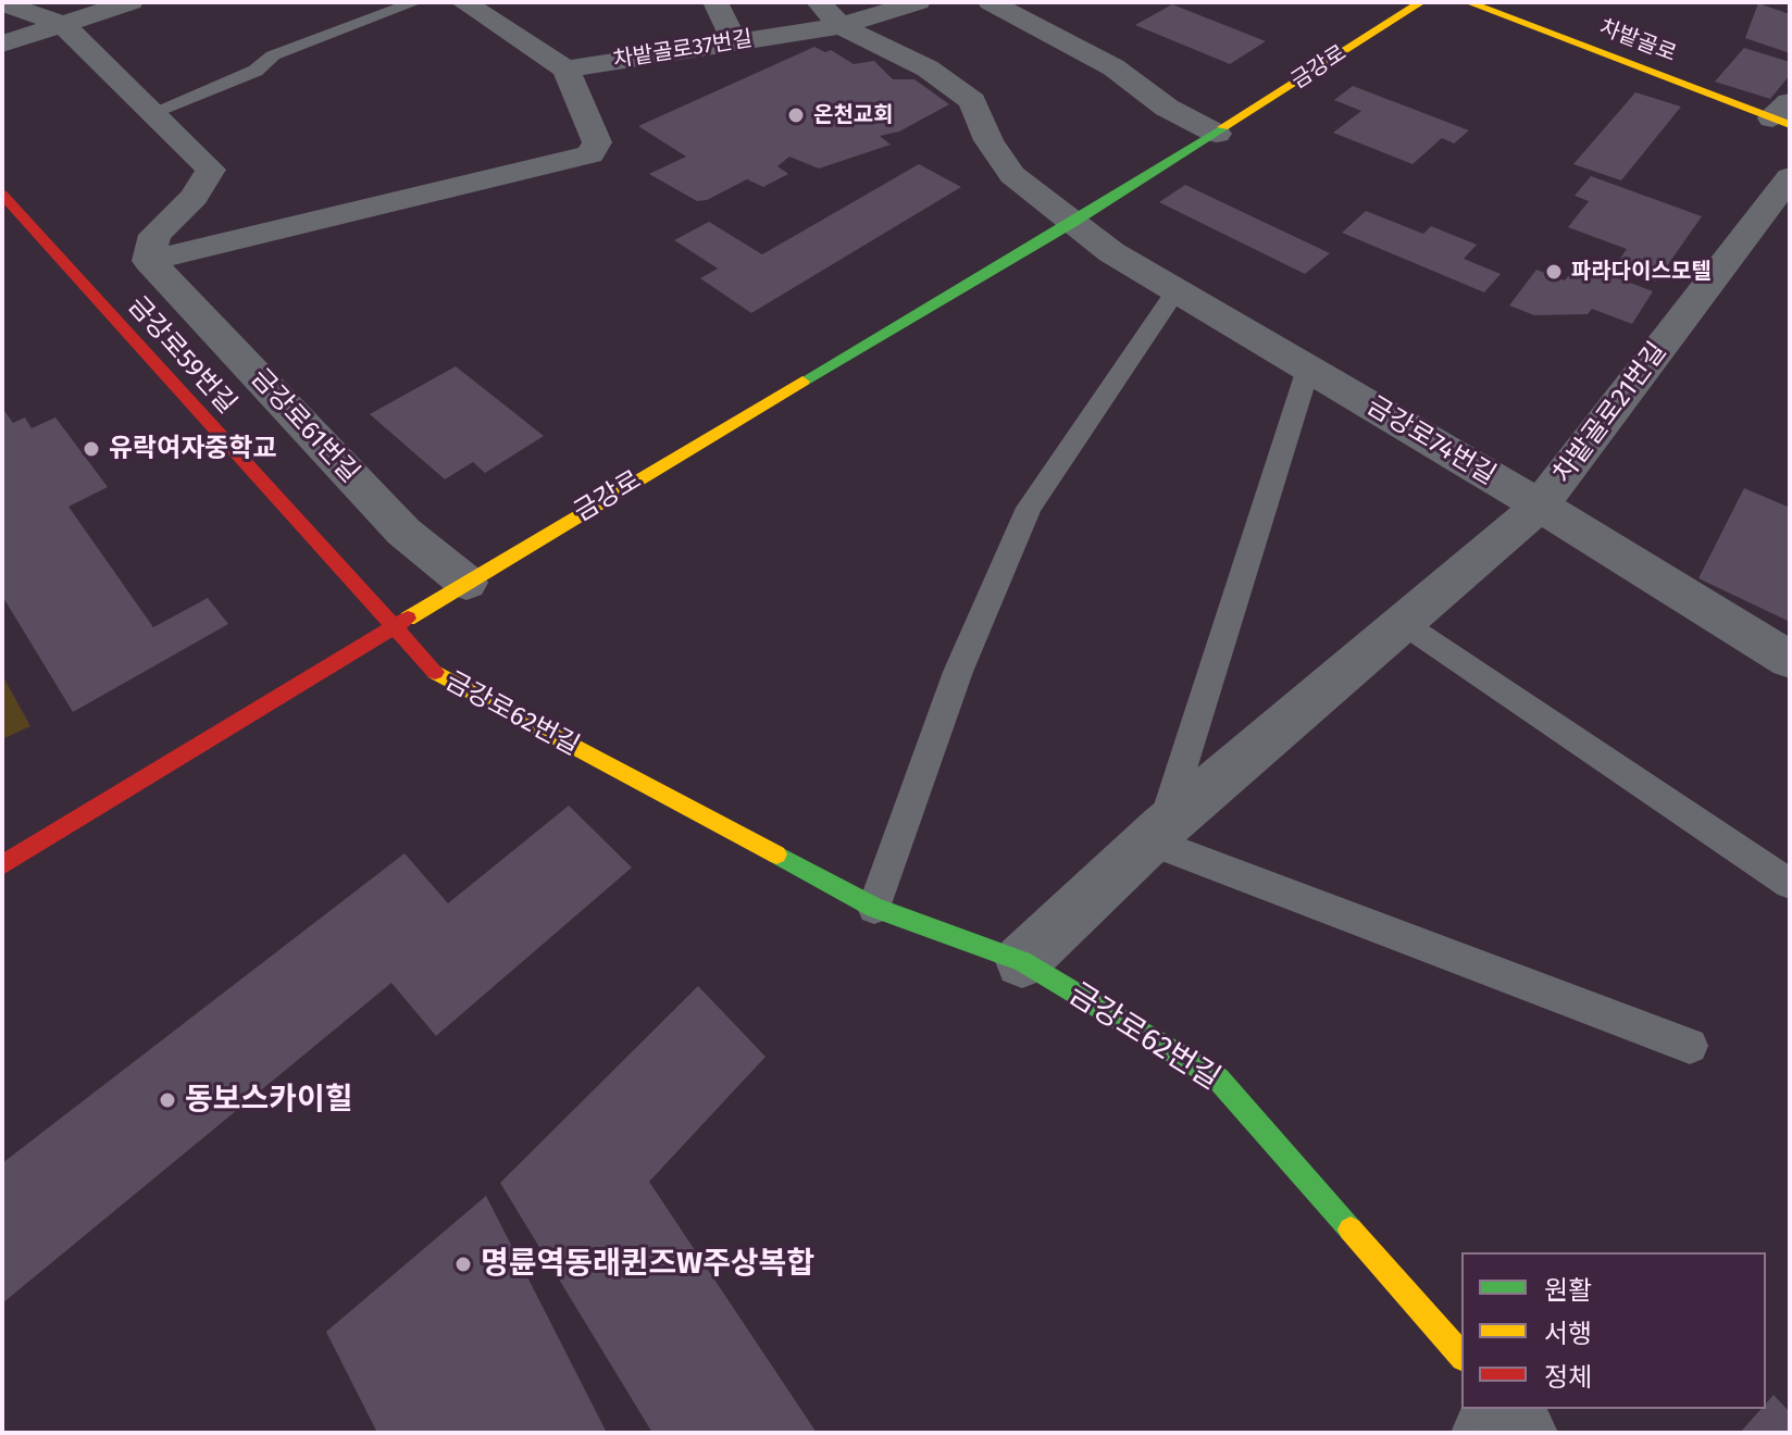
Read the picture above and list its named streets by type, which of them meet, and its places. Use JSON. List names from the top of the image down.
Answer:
{
  "streets": {
    "street": [
      "차밭골로",
      "차밭골로37번길",
      "금강로",
      "금강로59번길",
      "차밭골로21번길",
      "금강로61번길",
      "금강로74번길",
      "금강로62번길"
    ]
  },
  "crossings": [
    ["차밭골로37번길", "금강로74번길"],
    ["금강로", "금강로59번길"],
    ["금강로", "금강로61번길"],
    ["금강로", "금강로74번길"],
    ["금강로", "금강로62번길"],
    ["금강로59번길", "금강로62번길"],
    ["차밭골로21번길", "금강로74번길"],
    ["차밭골로21번길", "금강로62번길"]
  ],
  "places": [
    "온천교회",
    "파라다이스모텔",
    "유락여자중학교",
    "동보스카이힐",
    "명륜역동래퀸즈W주상복합"
  ],
  "legend": ["원활", "서행", "정체"]
}
